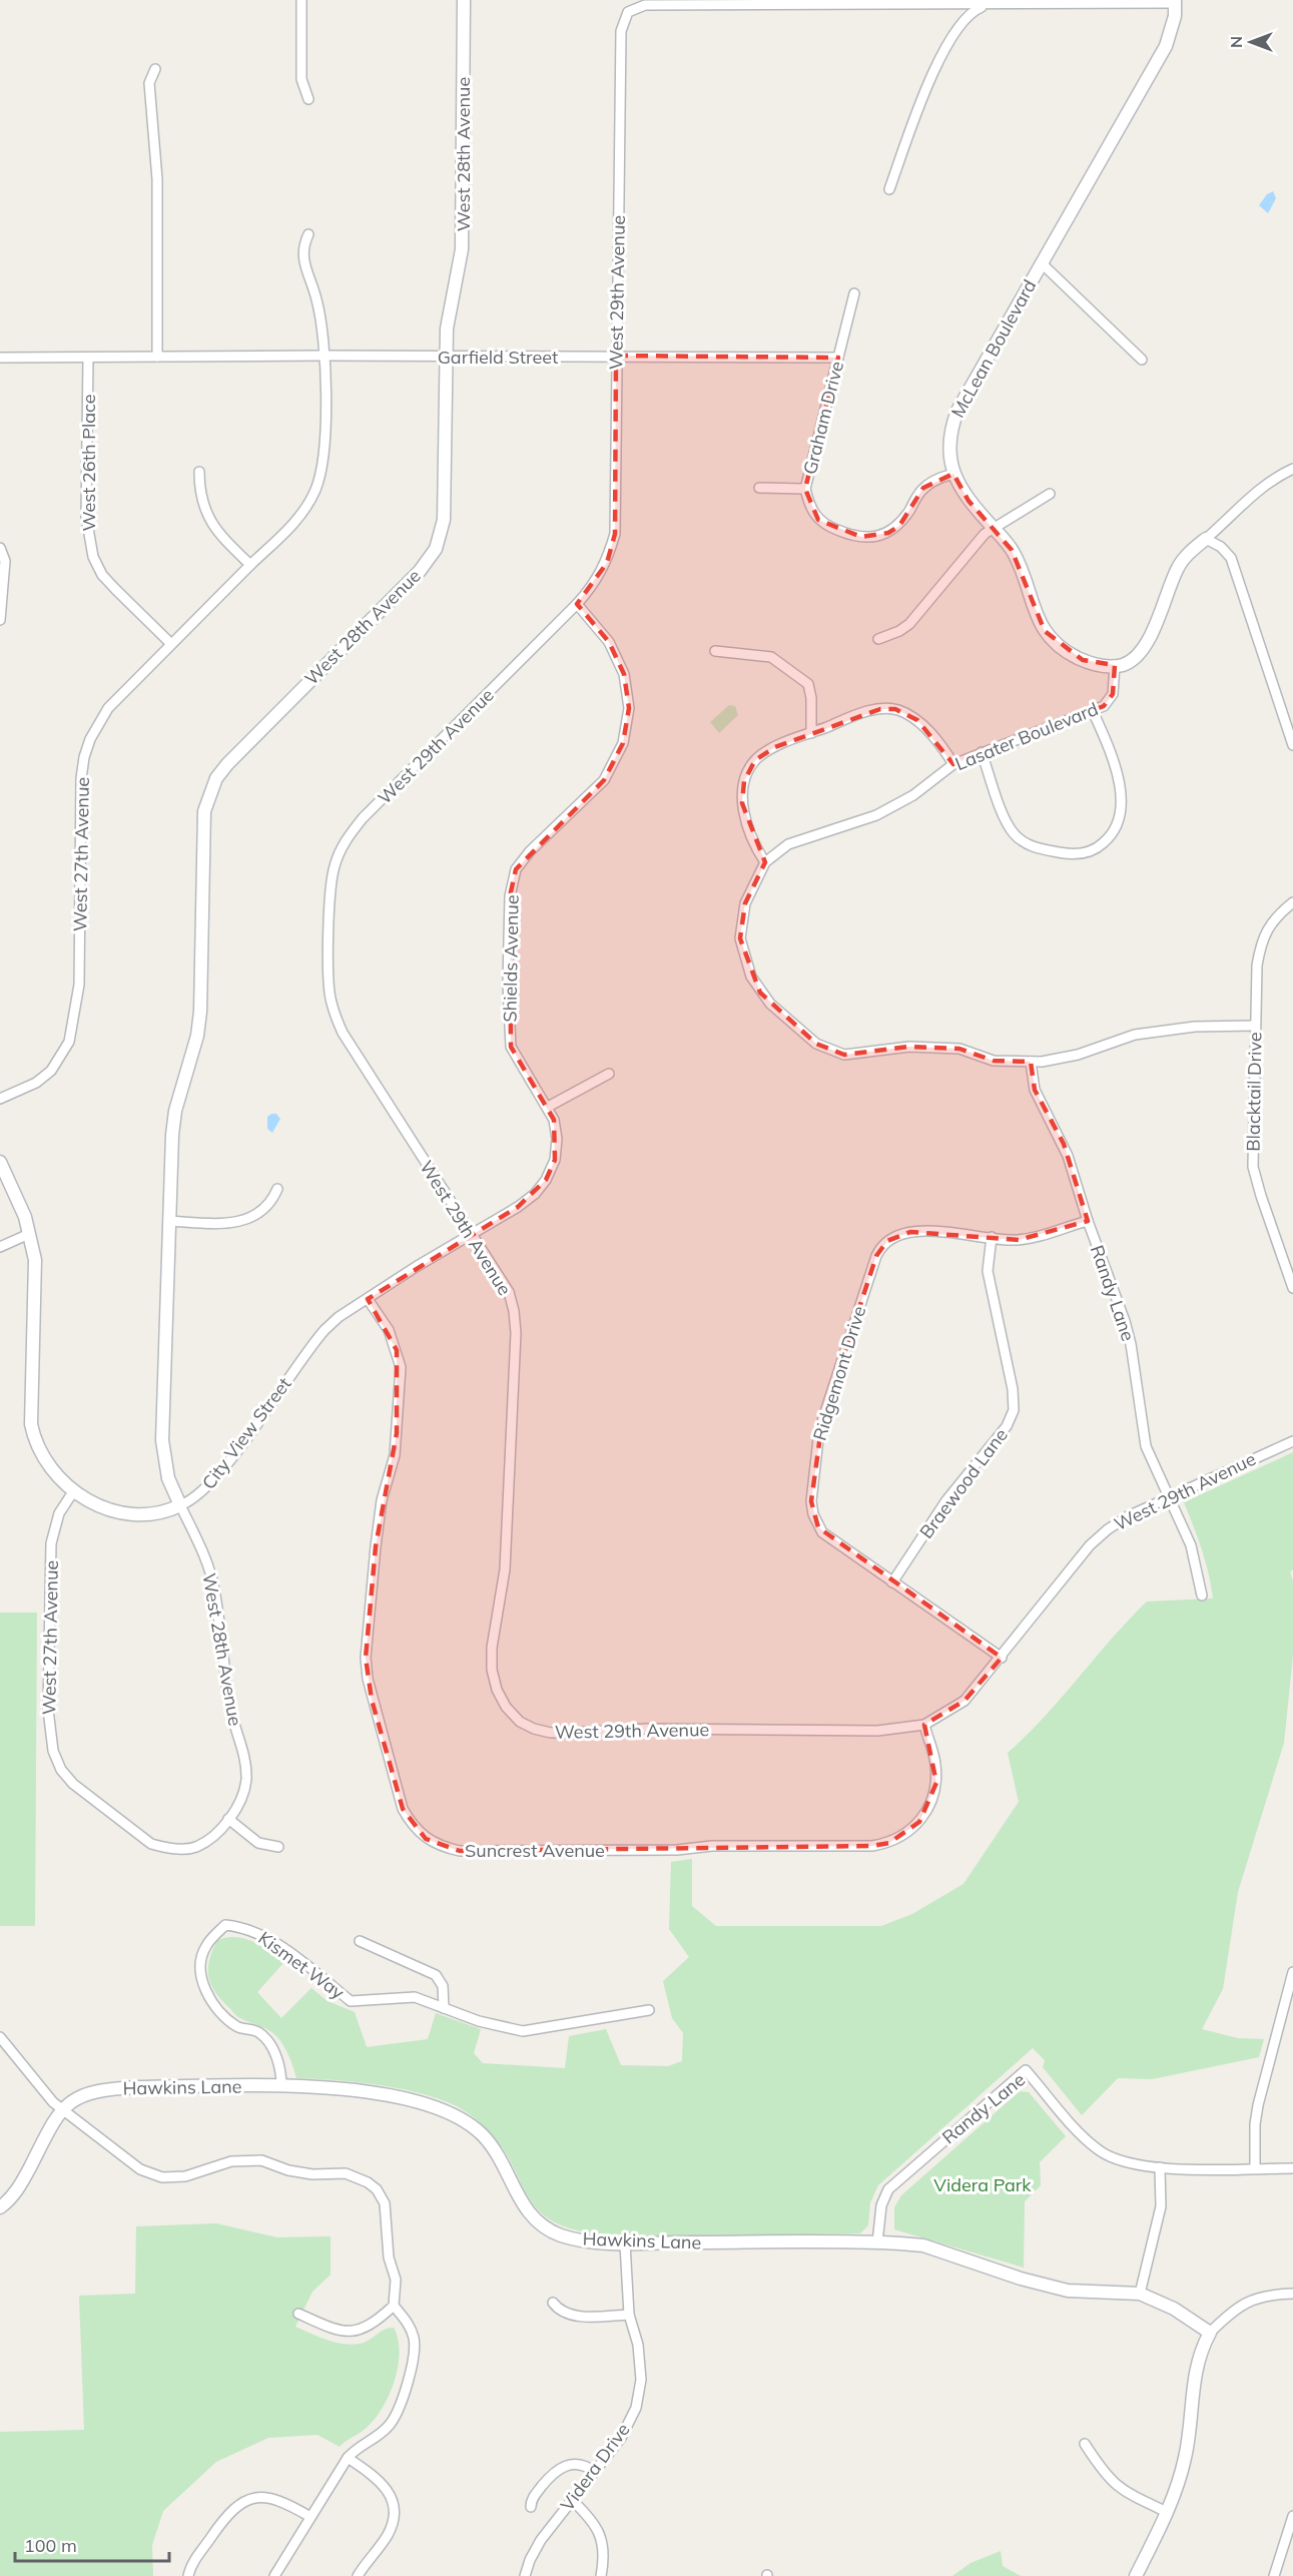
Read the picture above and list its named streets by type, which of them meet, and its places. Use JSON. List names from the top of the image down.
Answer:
{
  "streets": {
    "street": [
      "West 28th Avenue",
      "West 29th Avenue",
      "McLean Boulevard",
      "Garfield Street",
      "Graham Drive",
      "West 26th Place",
      "Lasater Boulevard",
      "West 27th Avenue",
      "Shields Avenue",
      "Blacktail Drive",
      "Randy Lane",
      "Ridgemont Drive",
      "City View Street",
      "Braewood Lane",
      "Suncrest Avenue",
      "Kismet Way",
      "Hawkins Lane",
      "Videra Drive"
    ]
  },
  "crossings": [
    ["West 28th Avenue", "Garfield Street"],
    ["West 28th Avenue", "West 27th Avenue"],
    ["West 28th Avenue", "City View Street"],
    ["West 29th Avenue", "Garfield Street"],
    ["West 29th Avenue", "Shields Avenue"],
    ["West 29th Avenue", "Randy Lane"],
    ["West 29th Avenue", "Ridgemont Drive"],
    ["West 29th Avenue", "Suncrest Avenue"],
    ["McLean Boulevard", "Graham Drive"],
    ["McLean Boulevard", "Lasater Boulevard"],
    ["Garfield Street", "Graham Drive"],
    ["Garfield Street", "West 26th Place"],
    ["Garfield Street", "West 27th Avenue"],
    ["West 26th Place", "West 27th Avenue"],
    ["Lasater Boulevard", "Blacktail Drive"],
    ["Lasater Boulevard", "Randy Lane"],
    ["West 27th Avenue", "City View Street"],
    ["Shields Avenue", "City View Street"],
    ["Randy Lane", "Ridgemont Drive"],
    ["Randy Lane", "Hawkins Lane"],
    ["Ridgemont Drive", "Braewood Lane"],
    ["City View Street", "Suncrest Avenue"],
    ["Kismet Way", "Hawkins Lane"],
    ["Hawkins Lane", "Videra Drive"]
  ],
  "parks": ["Videra Park"],
  "scale_bar": "100 m",
  "north": "left"
}
